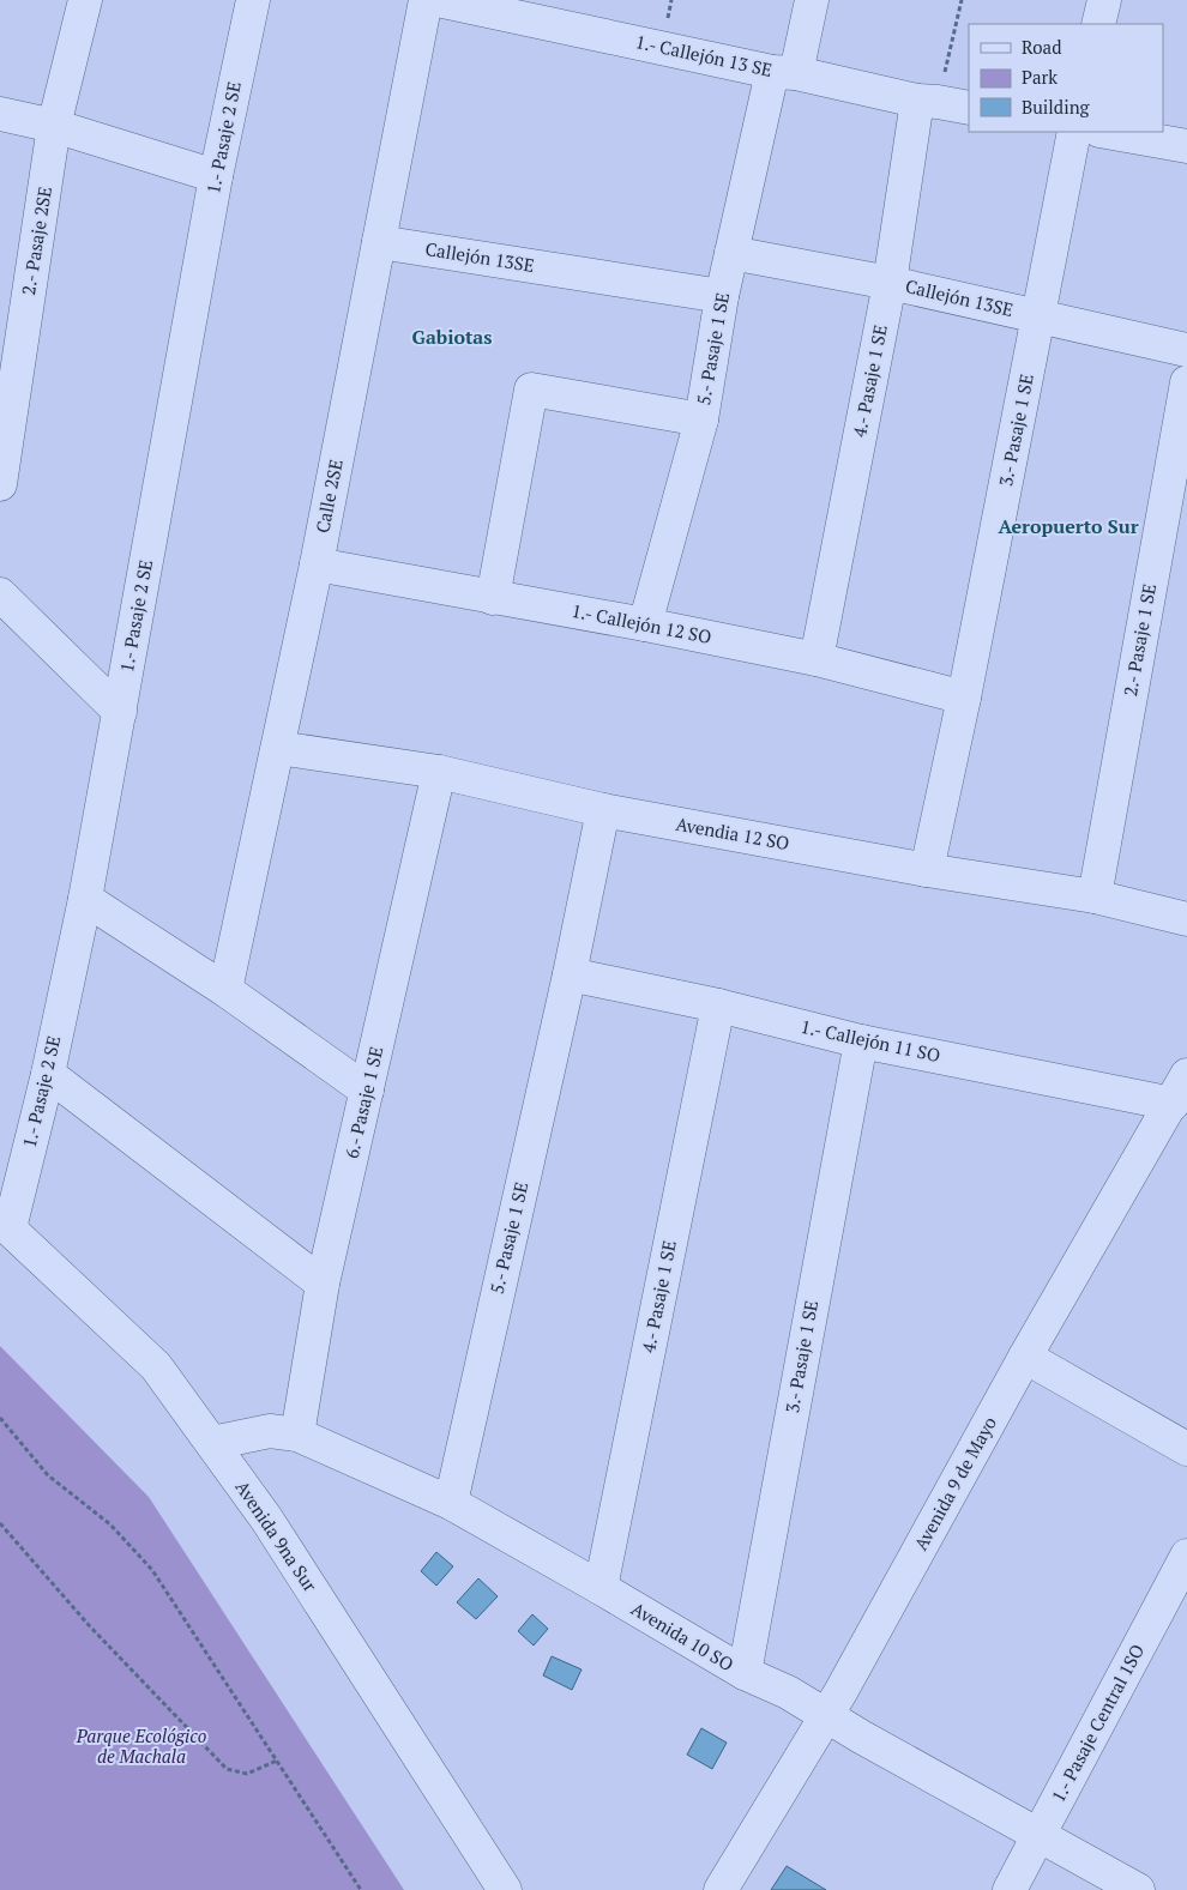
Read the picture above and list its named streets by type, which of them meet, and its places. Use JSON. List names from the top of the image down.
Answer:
{
  "streets": {
    "street": [
      "1.- Callejón 13 SE",
      "1.- Pasaje 2 SE",
      "2.- Pasaje 2SE",
      "Callejón 13SE",
      "5.- Pasaje 1 SE",
      "4.- Pasaje 1 SE",
      "3.- Pasaje 1 SE",
      "Calle 2SE",
      "1.- Callejón 12 SO",
      "2.- Pasaje 1 SE",
      "Avendia 12 SO",
      "1.- Callejón 11 SO",
      "6.- Pasaje 1 SE",
      "Avenida 9 de Mayo",
      "Avenida 9na Sur",
      "Avenida 10 SO",
      "1.- Pasaje Central 1SO"
    ]
  },
  "crossings": [
    ["1.- Callejón 13 SE", "5.- Pasaje 1 SE"],
    ["1.- Callejón 13 SE", "4.- Pasaje 1 SE"],
    ["1.- Pasaje 2 SE", "Avenida 9na Sur"],
    ["Callejón 13SE", "5.- Pasaje 1 SE"],
    ["Callejón 13SE", "4.- Pasaje 1 SE"],
    ["Callejón 13SE", "3.- Pasaje 1 SE"],
    ["Callejón 13SE", "Calle 2SE"],
    ["5.- Pasaje 1 SE", "1.- Callejón 12 SO"],
    ["5.- Pasaje 1 SE", "Avendia 12 SO"],
    ["5.- Pasaje 1 SE", "1.- Callejón 11 SO"],
    ["5.- Pasaje 1 SE", "Avenida 10 SO"],
    ["4.- Pasaje 1 SE", "1.- Callejón 12 SO"],
    ["4.- Pasaje 1 SE", "1.- Callejón 11 SO"],
    ["4.- Pasaje 1 SE", "Avenida 10 SO"],
    ["3.- Pasaje 1 SE", "1.- Callejón 12 SO"],
    ["3.- Pasaje 1 SE", "Avendia 12 SO"],
    ["3.- Pasaje 1 SE", "1.- Callejón 11 SO"],
    ["3.- Pasaje 1 SE", "Avenida 10 SO"],
    ["Calle 2SE", "1.- Callejón 12 SO"],
    ["Calle 2SE", "Avendia 12 SO"],
    ["2.- Pasaje 1 SE", "Avendia 12 SO"],
    ["Avendia 12 SO", "6.- Pasaje 1 SE"],
    ["1.- Callejón 11 SO", "Avenida 9 de Mayo"],
    ["6.- Pasaje 1 SE", "Avenida 10 SO"],
    ["Avenida 9 de Mayo", "Avenida 10 SO"],
    ["Avenida 9na Sur", "Avenida 10 SO"],
    ["Avenida 10 SO", "1.- Pasaje Central 1SO"]
  ],
  "districts": ["Gabiotas", "Aeropuerto Sur"],
  "parks": ["Parque Ecológico de Machala"],
  "legend": ["Road", "Park", "Building"]
}
